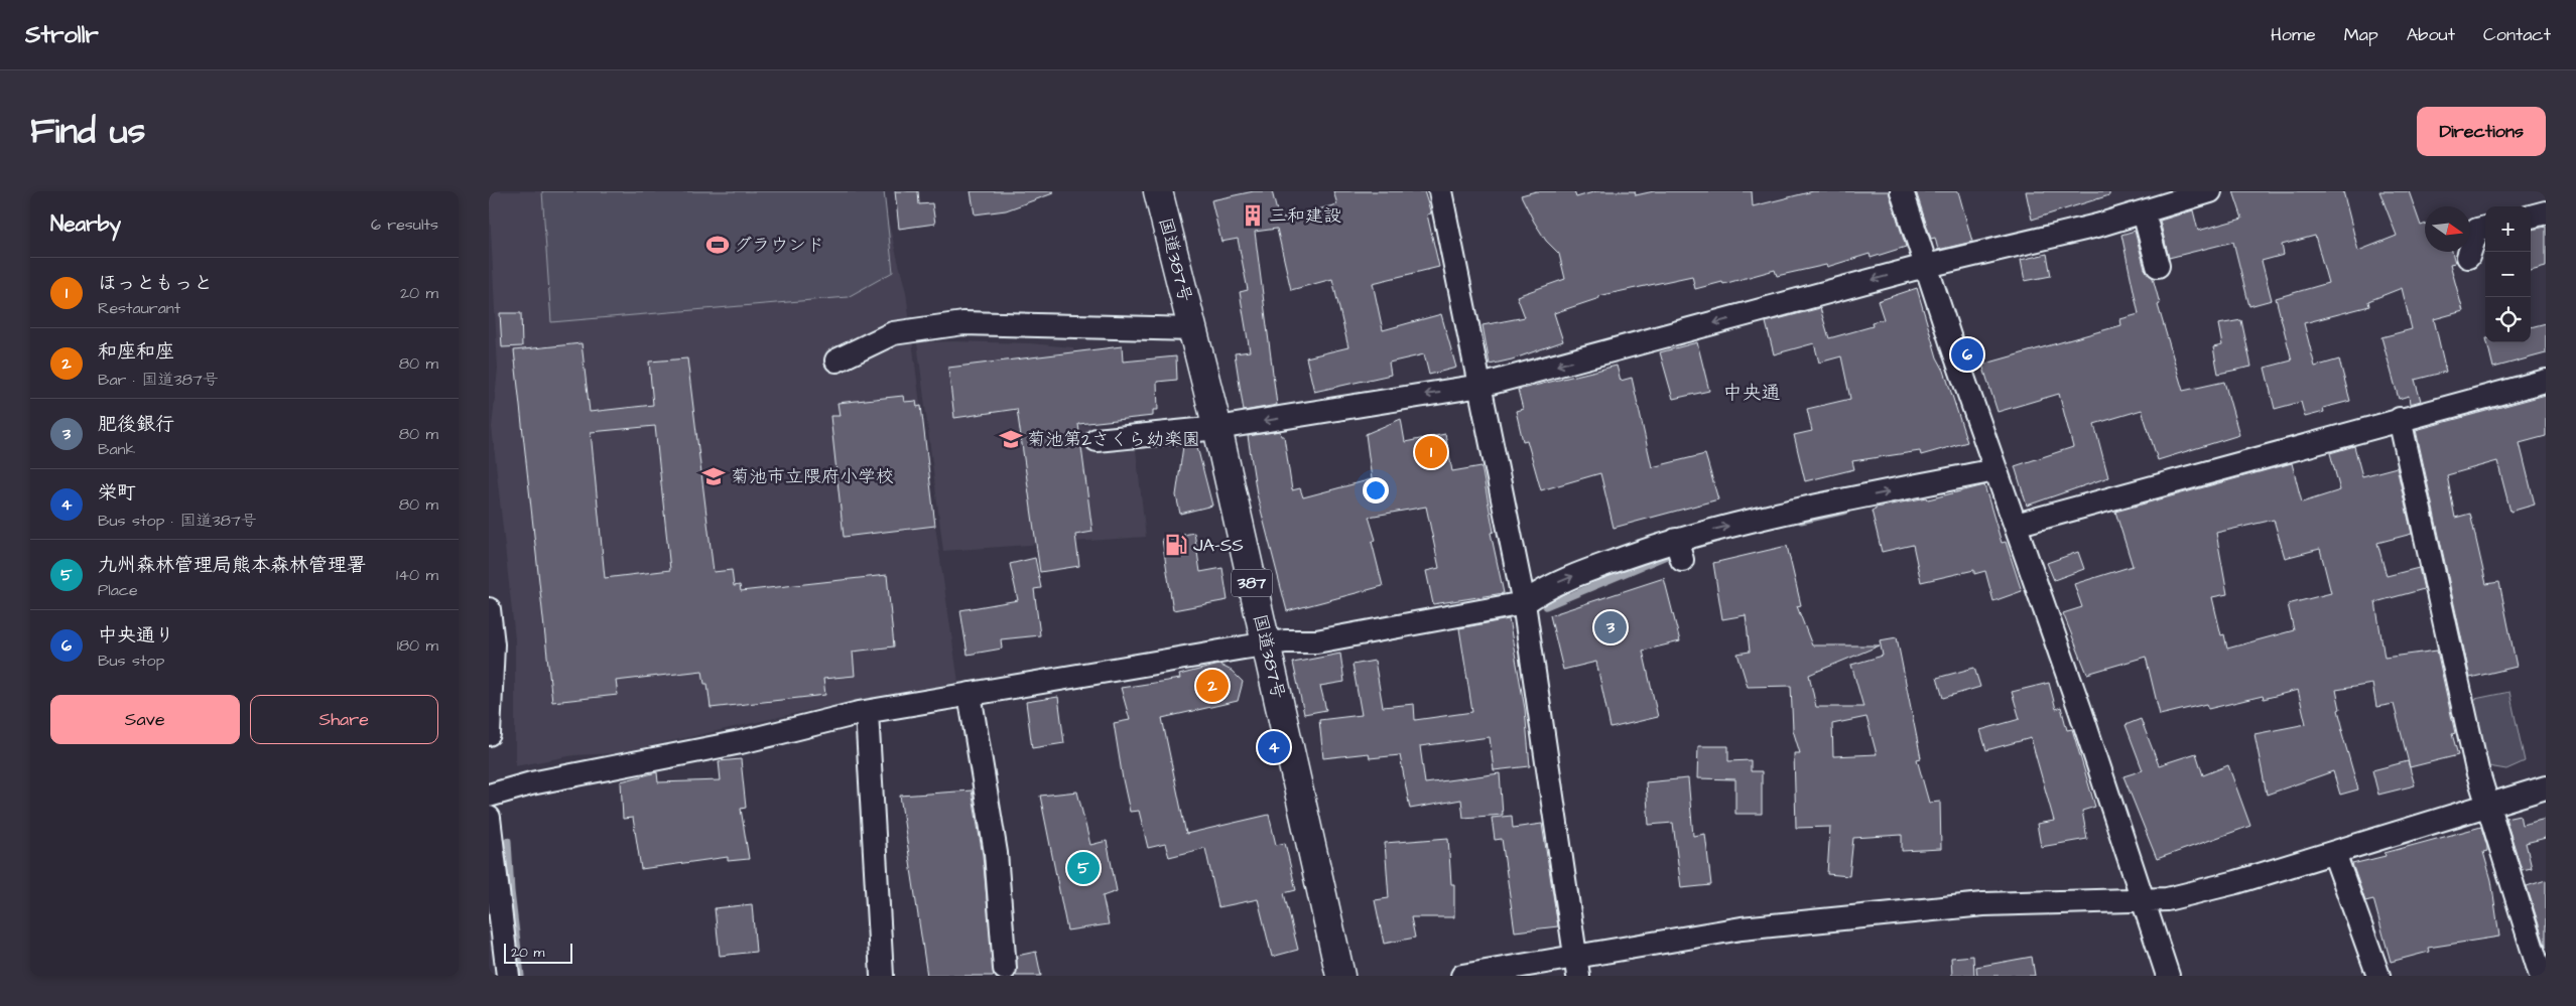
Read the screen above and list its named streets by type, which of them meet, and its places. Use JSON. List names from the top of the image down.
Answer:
{
  "streets": {
    "highway": ["国道387号", "387"]
  },
  "districts": ["中央通"],
  "places": {
    "building": ["三和建設"],
    "sports": ["グラウンド"],
    "school or university": ["菊池第2さくら幼楽園", "菊池市立隈府小学校"],
    "fuel station": ["JA-SS"]
  },
  "scale_bar": "20 m",
  "north": "right",
  "page": {
    "header": "Strollr",
    "nav": [
      "Home",
      "Map",
      "About",
      "Contact"
    ],
    "title": "Find us",
    "buttons": [
      "Directions",
      ["Save", "Share"]
    ],
    "heading": ["Nearby", "6 results"],
    "map_buttons": ["+", "−"],
    "list": [
      {
        "mark": "1",
        "name": "ほっともっと",
        "note": "Restaurant",
        "value": "20 m"
      },
      {
        "mark": "2",
        "name": "和座和座",
        "note": "Bar · 国道387号",
        "value": "80 m"
      },
      {
        "mark": "3",
        "name": "肥後銀行",
        "note": "Bank",
        "value": "80 m"
      },
      {
        "mark": "4",
        "name": "栄町",
        "note": "Bus stop · 国道387号",
        "value": "80 m"
      },
      {
        "mark": "5",
        "name": "九州森林管理局熊本森林管理署",
        "note": "Place",
        "value": "140 m"
      },
      {
        "mark": "6",
        "name": "中央通り",
        "note": "Bus stop",
        "value": "180 m"
      }
    ],
    "pins": [
      "6",
      "1",
      "3",
      "2",
      "4",
      "5"
    ],
    "scale": "20 m"
  }
}
